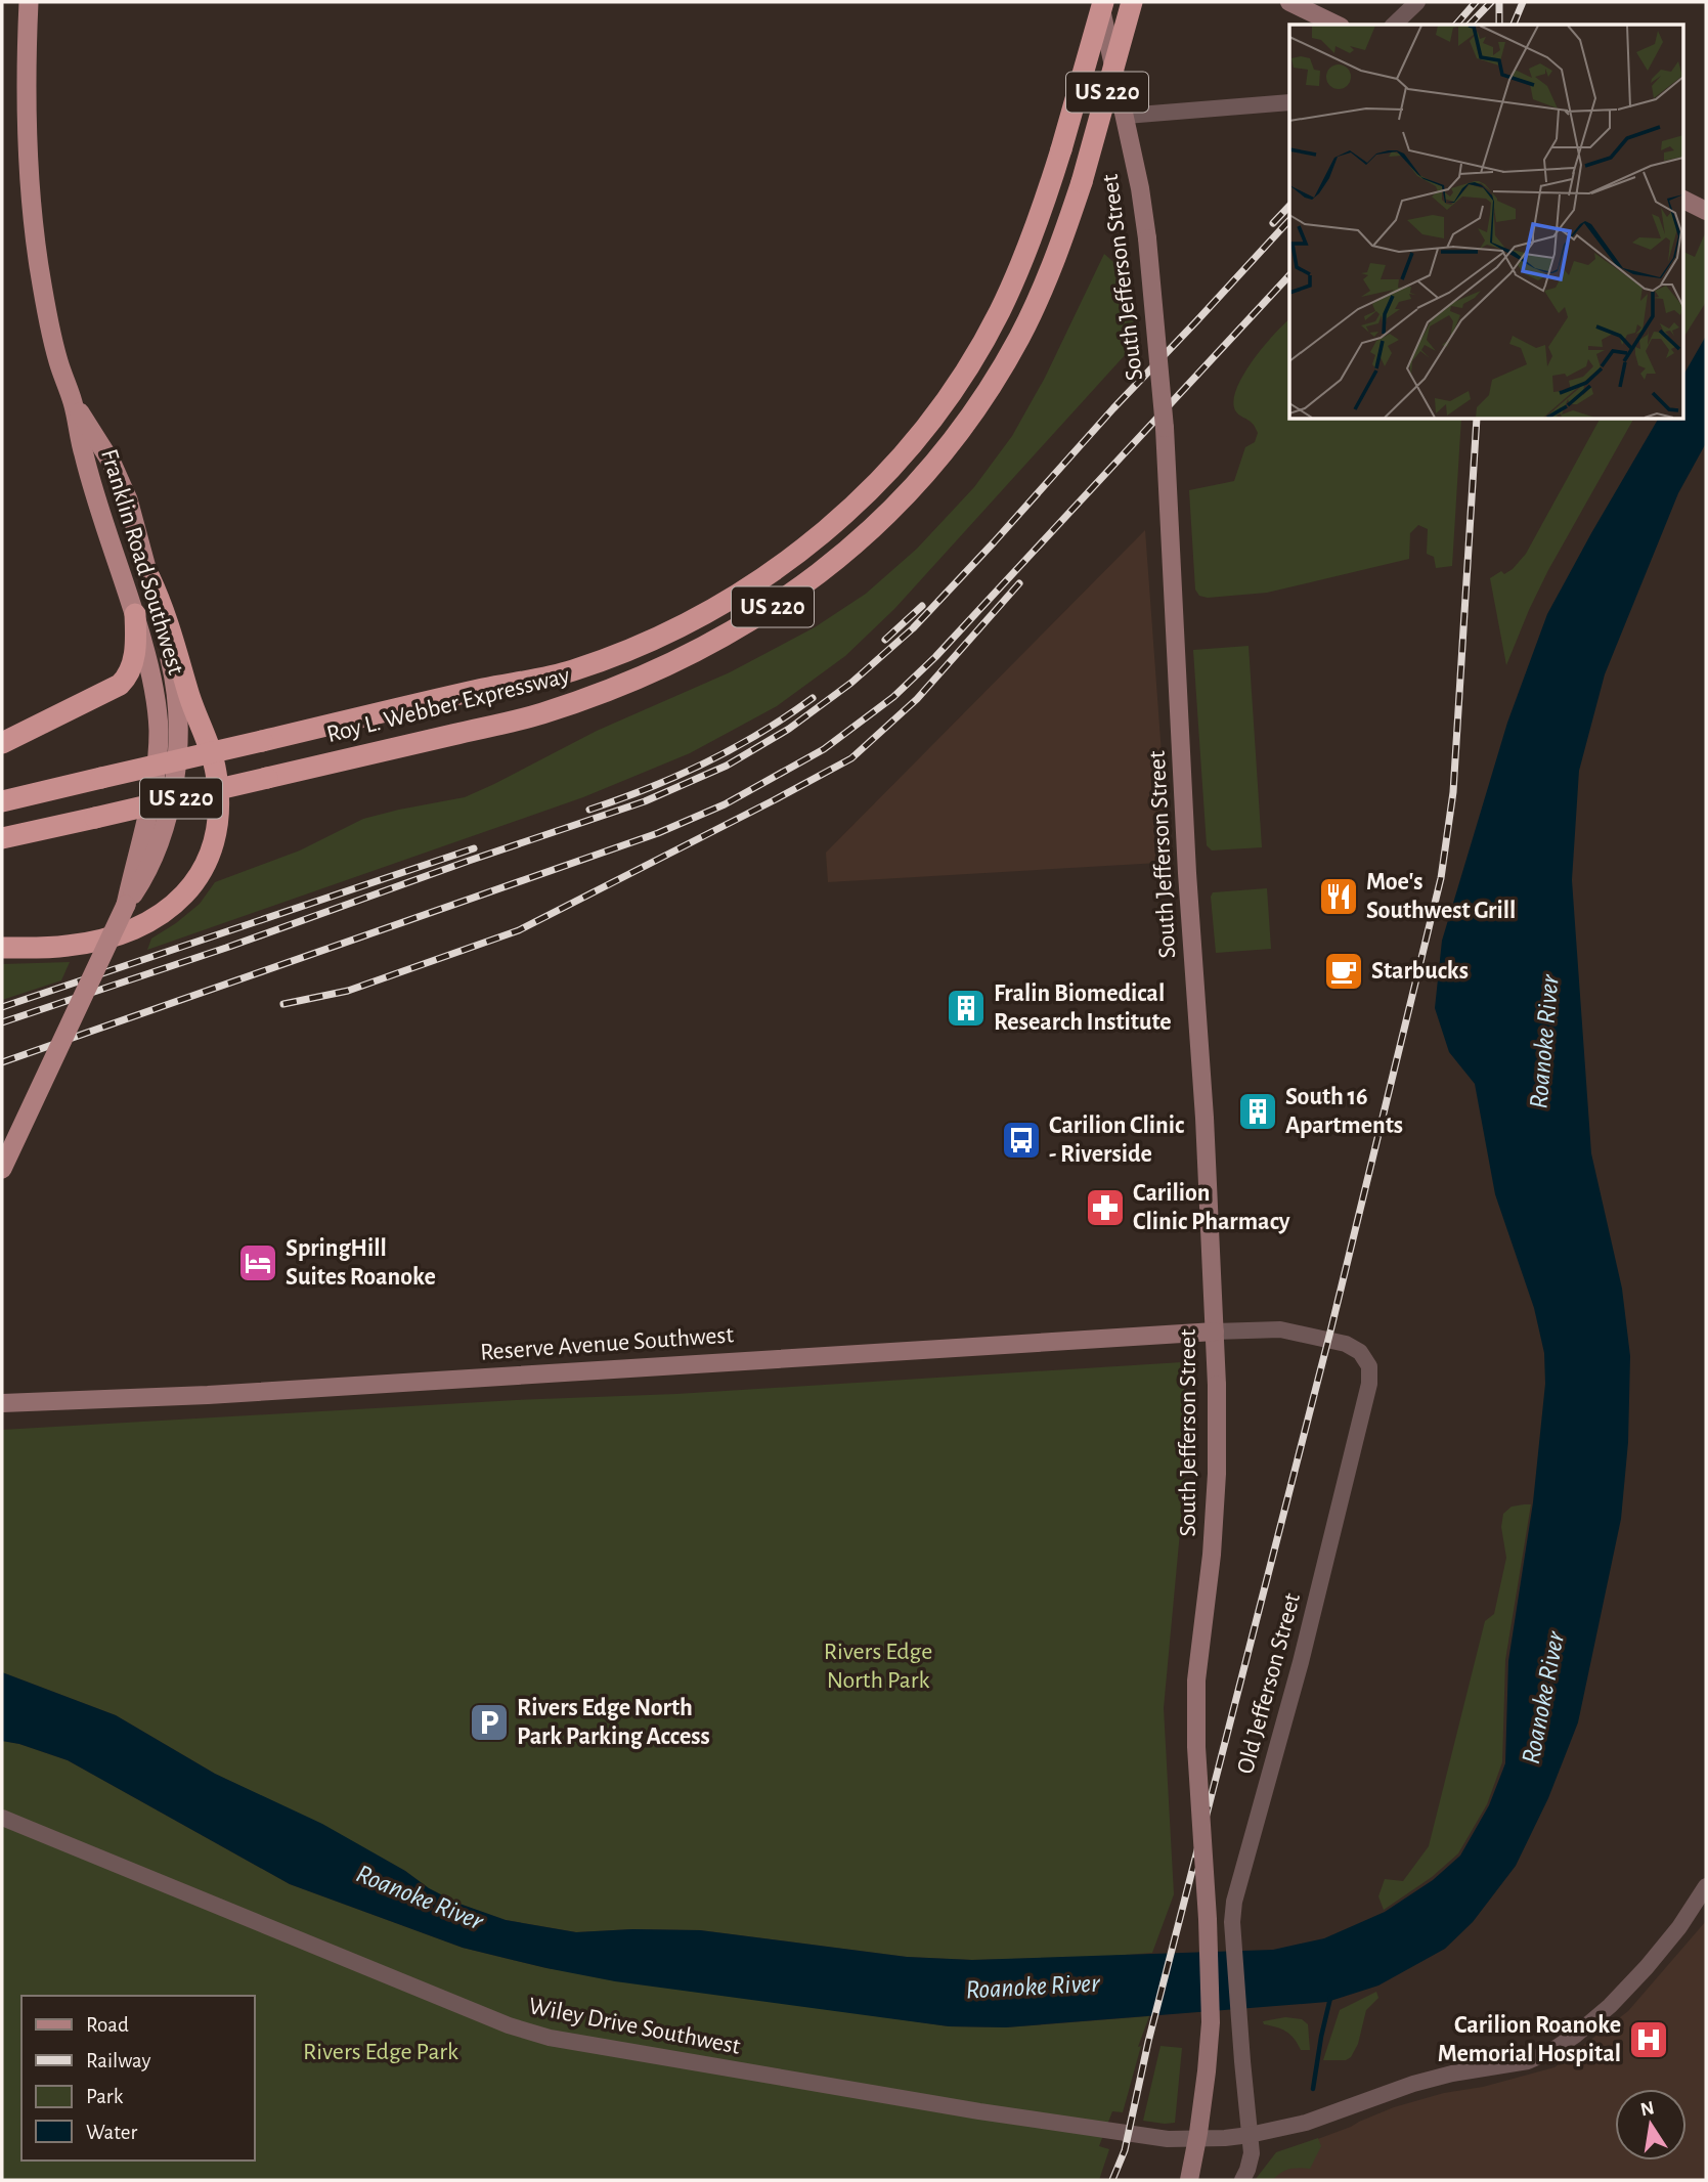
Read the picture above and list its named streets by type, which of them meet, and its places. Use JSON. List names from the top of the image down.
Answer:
{
  "streets": {
    "highway": ["US 220", "Roy L. Webber Expressway"],
    "main road": ["South Jefferson Street", "Franklin Road Southwest", "Reserve Avenue Southwest"],
    "street": ["Old Jefferson Street", "Wiley Drive Southwest"]
  },
  "crossings": [
    ["South Jefferson Street", "Roy L. Webber Expressway"],
    ["South Jefferson Street", "Reserve Avenue Southwest"],
    ["South Jefferson Street", "Old Jefferson Street"],
    ["Reserve Avenue Southwest", "Old Jefferson Street"],
    ["Old Jefferson Street", "Wiley Drive Southwest"]
  ],
  "water": ["Roanoke River"],
  "parks": ["Rivers Edge North Park", "Rivers Edge Park"],
  "places": {
    "restaurant": ["Moe's Southwest Grill"],
    "cafe": ["Starbucks"],
    "building": ["Fralin Biomedical Research Institute", "South 16 Apartments"],
    "bus stop": ["Carilion Clinic - Riverside"],
    "pharmacy": ["Carilion Clinic Pharmacy"],
    "hotel": ["SpringHill Suites Roanoke"],
    "parking": ["Rivers Edge North Park Parking Access"],
    "hospital": ["Carilion Roanoke Memorial Hospital"]
  },
  "legend": [
    "Road",
    "Railway",
    "Park",
    "Water"
  ],
  "north": "top"
}
